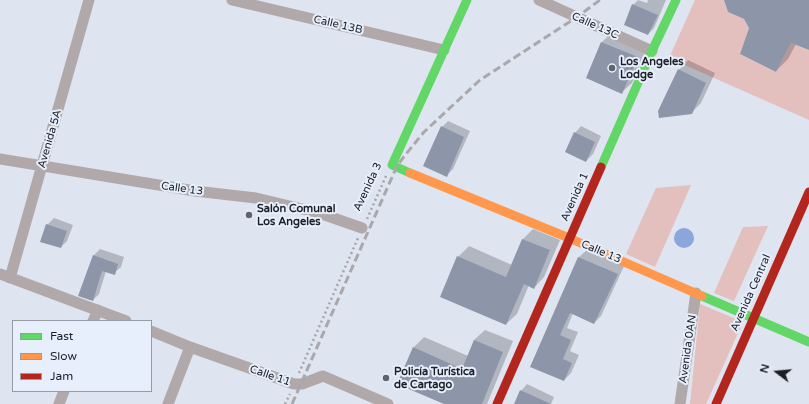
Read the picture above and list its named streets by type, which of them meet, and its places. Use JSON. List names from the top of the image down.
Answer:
{
  "streets": {
    "main road": [
      "Avenida 3",
      "Calle 13",
      "Avenida 1",
      "Avenida Central"
    ],
    "street": [
      "Calle 13B",
      "Calle 13C",
      "Avenida 5A",
      "Avenida 0AN",
      "Calle 11"
    ]
  },
  "crossings": [
    ["Calle 13B", "Avenida 3"],
    ["Calle 13C", "Avenida 1"],
    ["Avenida 5A", "Calle 13"],
    ["Avenida 3", "Calle 13"],
    ["Avenida 3", "Calle 11"],
    ["Calle 13", "Avenida 1"],
    ["Calle 13", "Avenida Central"],
    ["Calle 13", "Avenida 0AN"]
  ],
  "places": ["Los Angeles Lodge", "Salón Comunal Los Angeles", "Policía Turística de Cartago"],
  "legend": ["Fast", "Slow", "Jam"],
  "north": "left"
}
